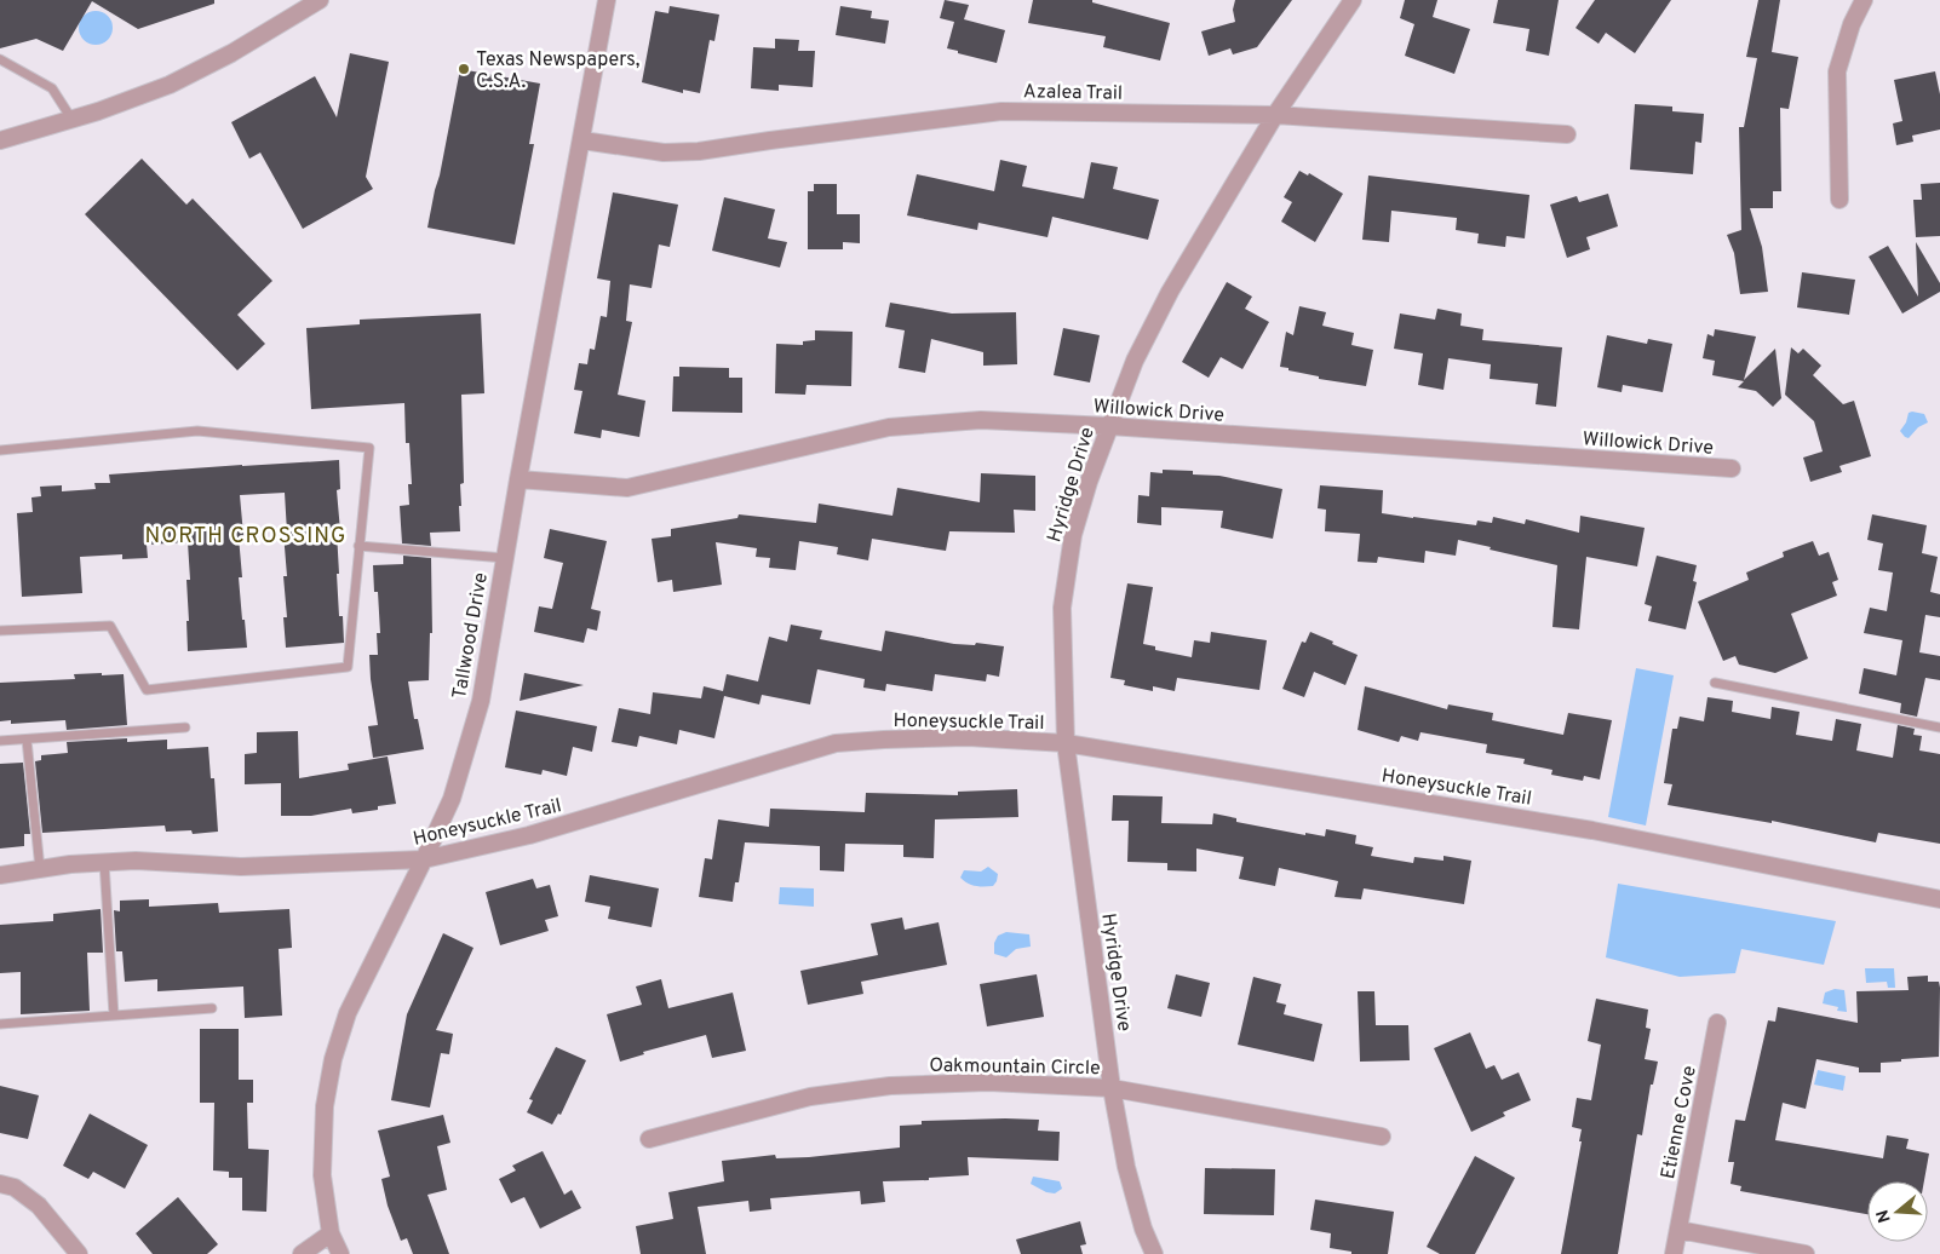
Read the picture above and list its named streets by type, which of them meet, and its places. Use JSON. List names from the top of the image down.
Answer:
{
  "streets": {
    "street": [
      "Azalea Trail",
      "Willowick Drive",
      "Hyridge Drive",
      "Tallwood Drive",
      "Honeysuckle Trail",
      "Oakmountain Circle",
      "Etienne Cove"
    ]
  },
  "crossings": [
    ["Azalea Trail", "Hyridge Drive"],
    ["Azalea Trail", "Tallwood Drive"],
    ["Willowick Drive", "Hyridge Drive"],
    ["Willowick Drive", "Tallwood Drive"],
    ["Hyridge Drive", "Honeysuckle Trail"],
    ["Hyridge Drive", "Oakmountain Circle"],
    ["Tallwood Drive", "Honeysuckle Trail"]
  ],
  "districts": ["NORTH CROSSING"],
  "places": ["Texas Newspapers, C.S.A."],
  "north": "left"
}
